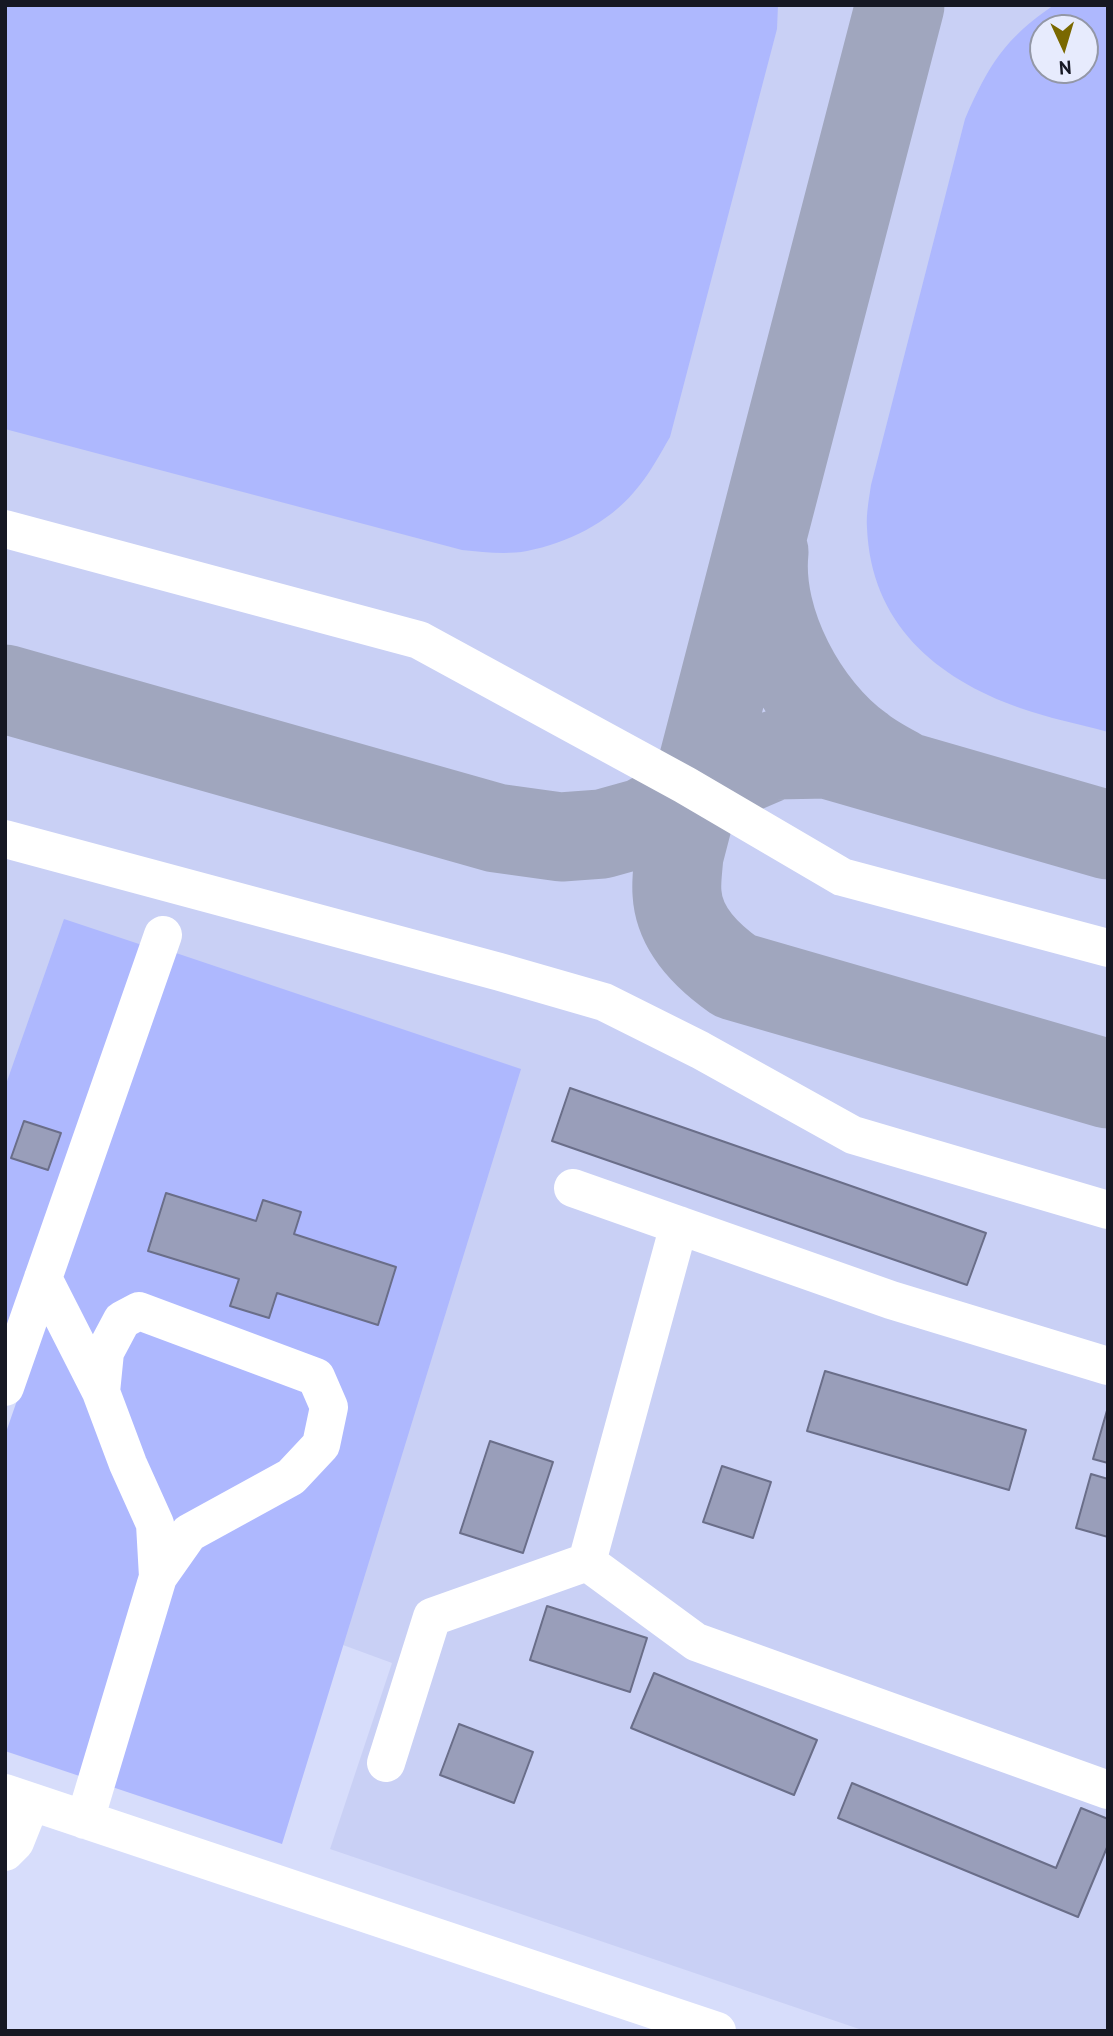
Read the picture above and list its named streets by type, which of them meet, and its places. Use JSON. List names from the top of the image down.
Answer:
{
  "north": "bottom"
}
